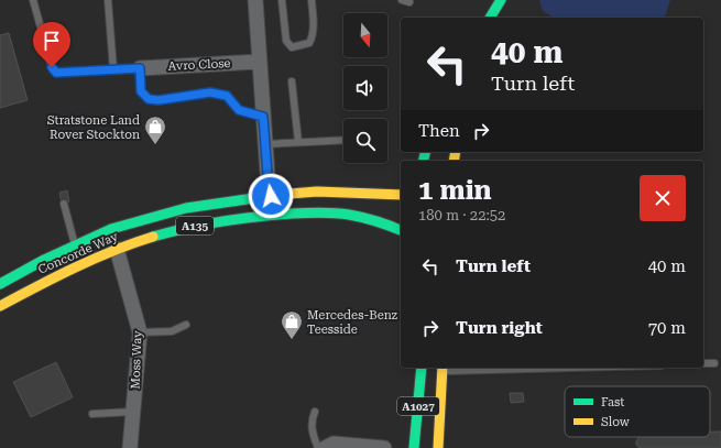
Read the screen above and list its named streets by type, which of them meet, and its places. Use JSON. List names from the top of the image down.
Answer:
{
  "streets": {
    "main road": ["A135", "Concorde Way", "A1027"],
    "street": ["Avro Close", "Moss Way"]
  },
  "crossings": [
    ["Concorde Way", "Moss Way"]
  ],
  "places": {
    "shop": ["Stratstone Land Rover Stockton", "Mercedes-Benz Teesside"]
  },
  "legend": ["Fast", "Slow"],
  "north": "bottom",
  "page": {
    "turn": ["40 m", "Turn left"],
    "then": "Then",
    "heading": ["1 min", "180 m · 22:52"],
    "list": [
      {
        "name": "Turn left",
        "value": "40 m"
      },
      {
        "name": "Turn right",
        "value": "70 m"
      }
    ]
  }
}
